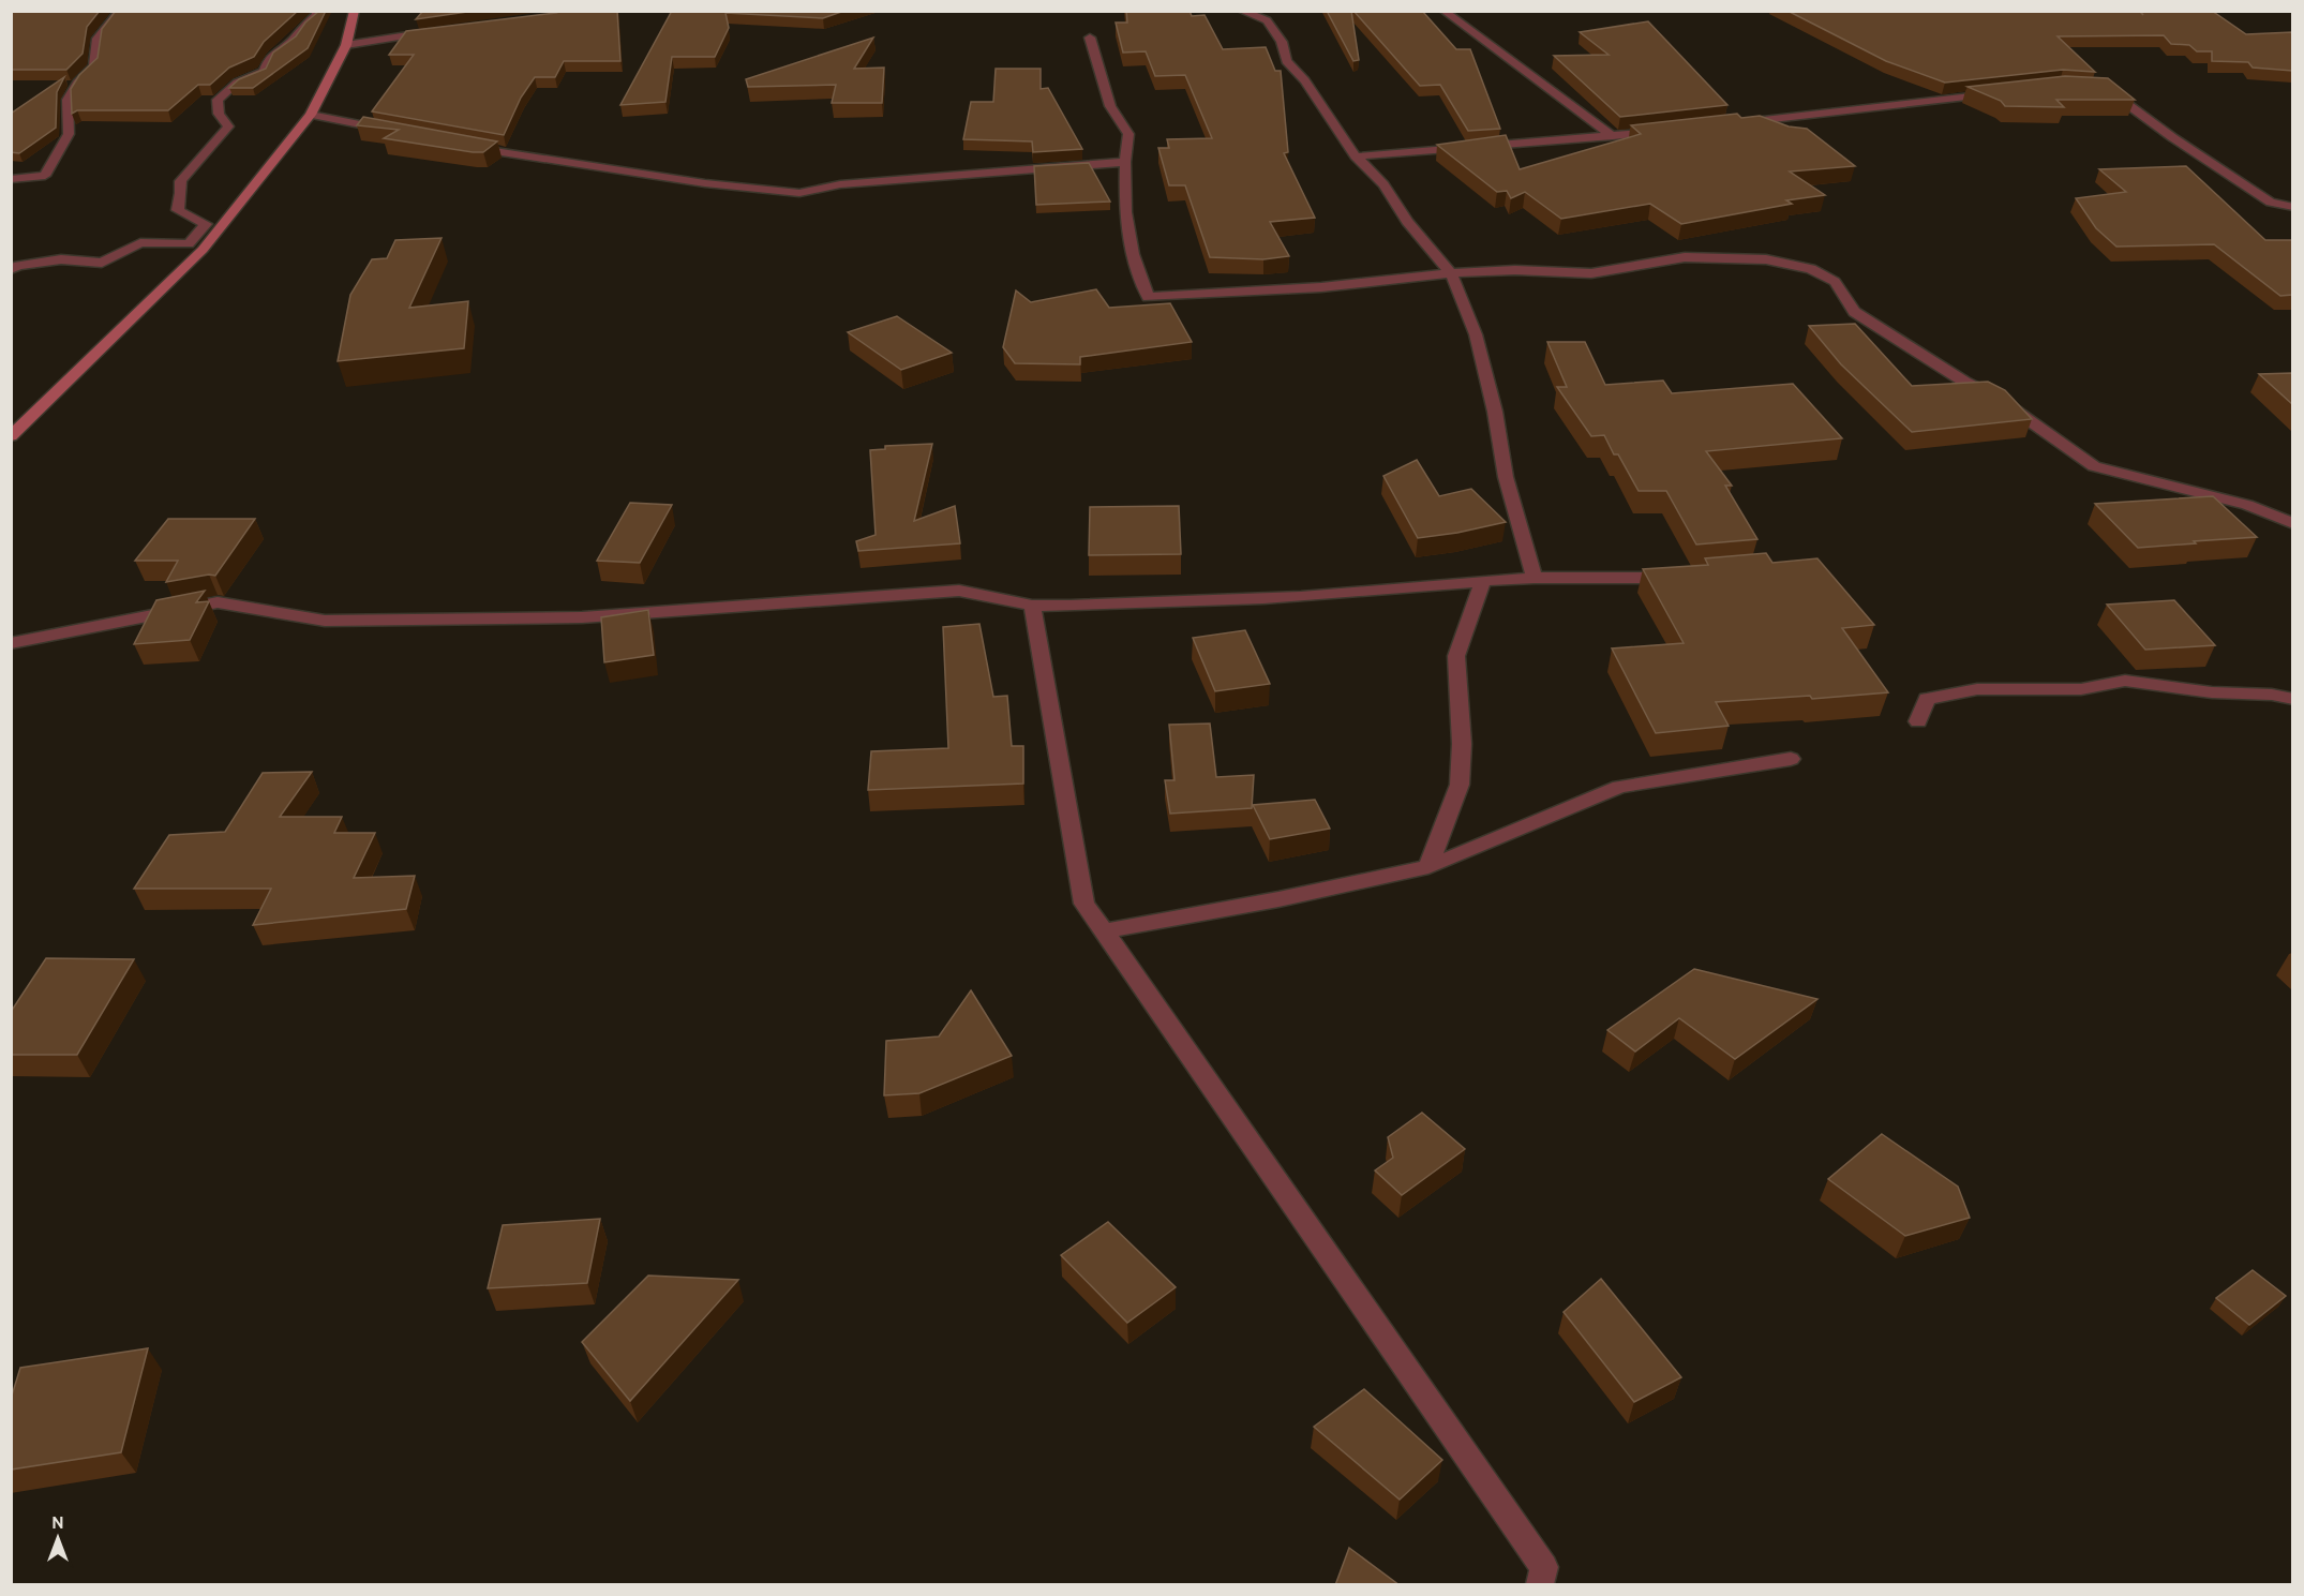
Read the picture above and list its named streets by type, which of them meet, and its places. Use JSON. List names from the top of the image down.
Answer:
{
  "north": "top"
}
